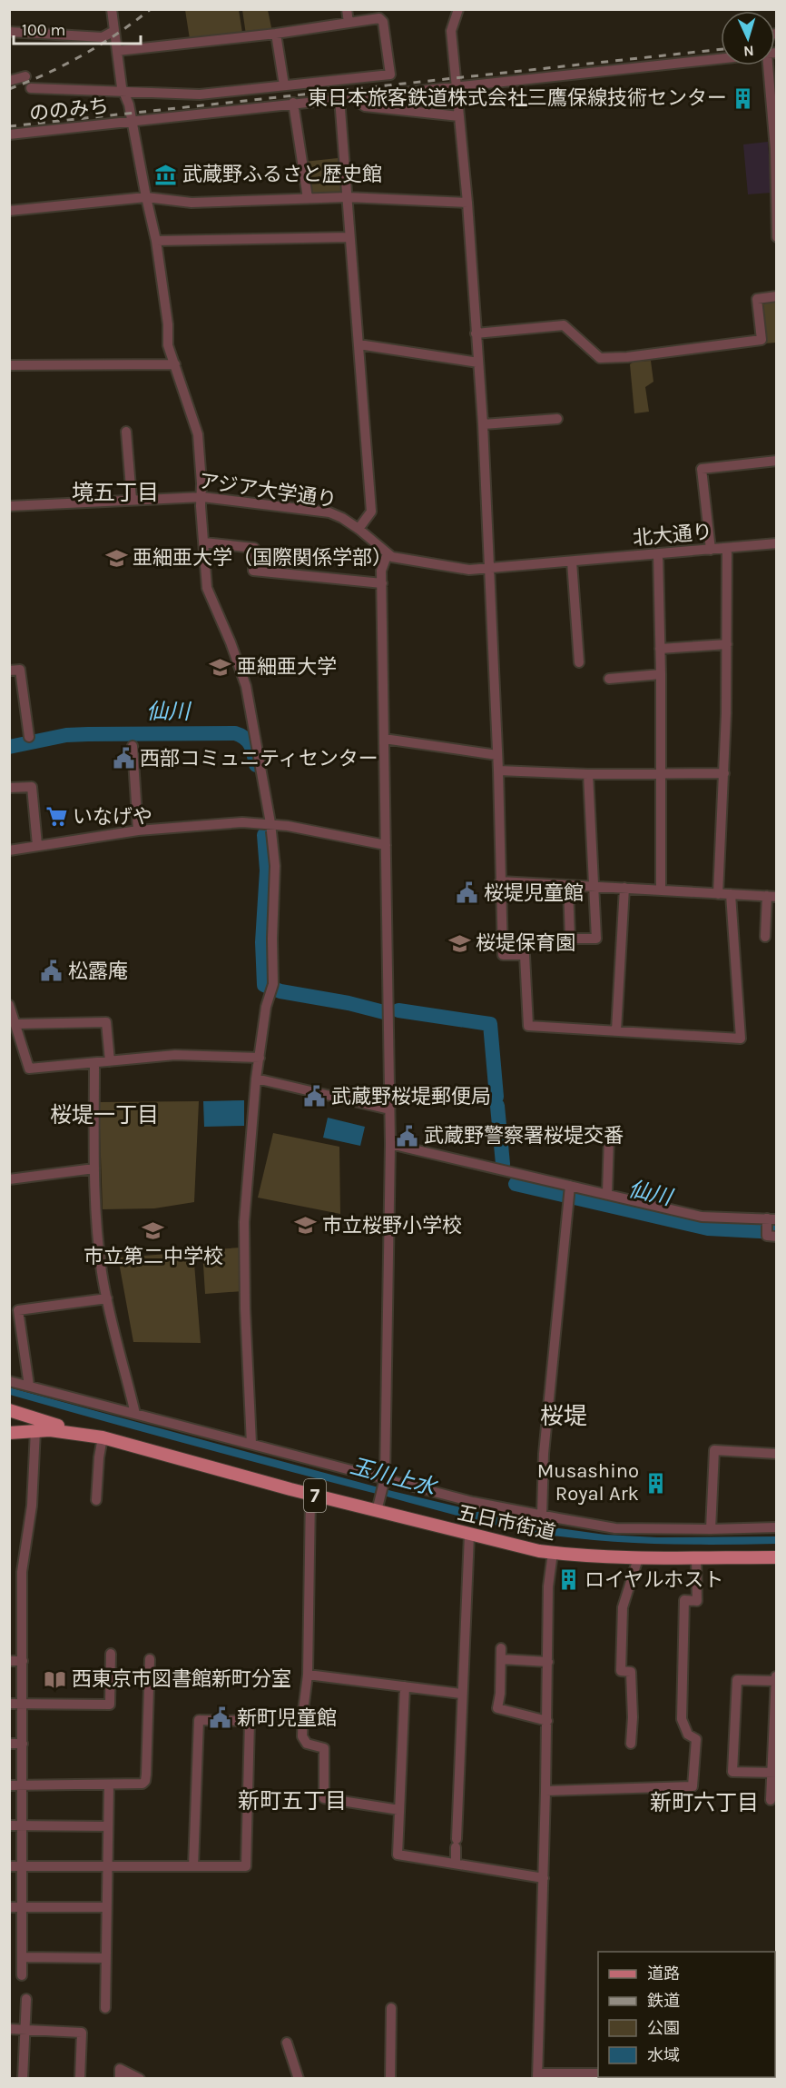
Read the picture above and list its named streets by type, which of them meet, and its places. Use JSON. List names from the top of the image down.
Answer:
{
  "streets": {
    "main road": ["7", "五日市街道"],
    "street": ["ののみち", "アジア大学通り", "北大通り"]
  },
  "crossings": [
    ["アジア大学通り", "北大通り"]
  ],
  "districts": [
    "境五丁目",
    "桜堤一丁目",
    "桜堤",
    "新町五丁目",
    "新町六丁目"
  ],
  "water": ["仙川", "玉川上水"],
  "places": {
    "building": ["東日本旅客鉄道株式会社三鷹保線技術センター", "Musashino Royal Ark", "ロイヤルホスト"],
    "museum": ["武蔵野ふるさと歴史館"],
    "school or university": [
      "亜細亜大学（国際関係学部）",
      "亜細亜大学",
      "桜堤保育園",
      "市立桜野小学校",
      "市立第二中学校"
    ],
    "public building": [
      "西部コミュニティセンター",
      "桜堤児童館",
      "松露庵",
      "武蔵野桜堤郵便局",
      "武蔵野警察署桜堤交番",
      "新町児童館"
    ],
    "supermarket": ["いなげや"],
    "library": ["西東京市図書館新町分室"]
  },
  "legend": [
    "道路",
    "鉄道",
    "公園",
    "水域"
  ],
  "scale_bar": "100 m",
  "north": "bottom"
}
